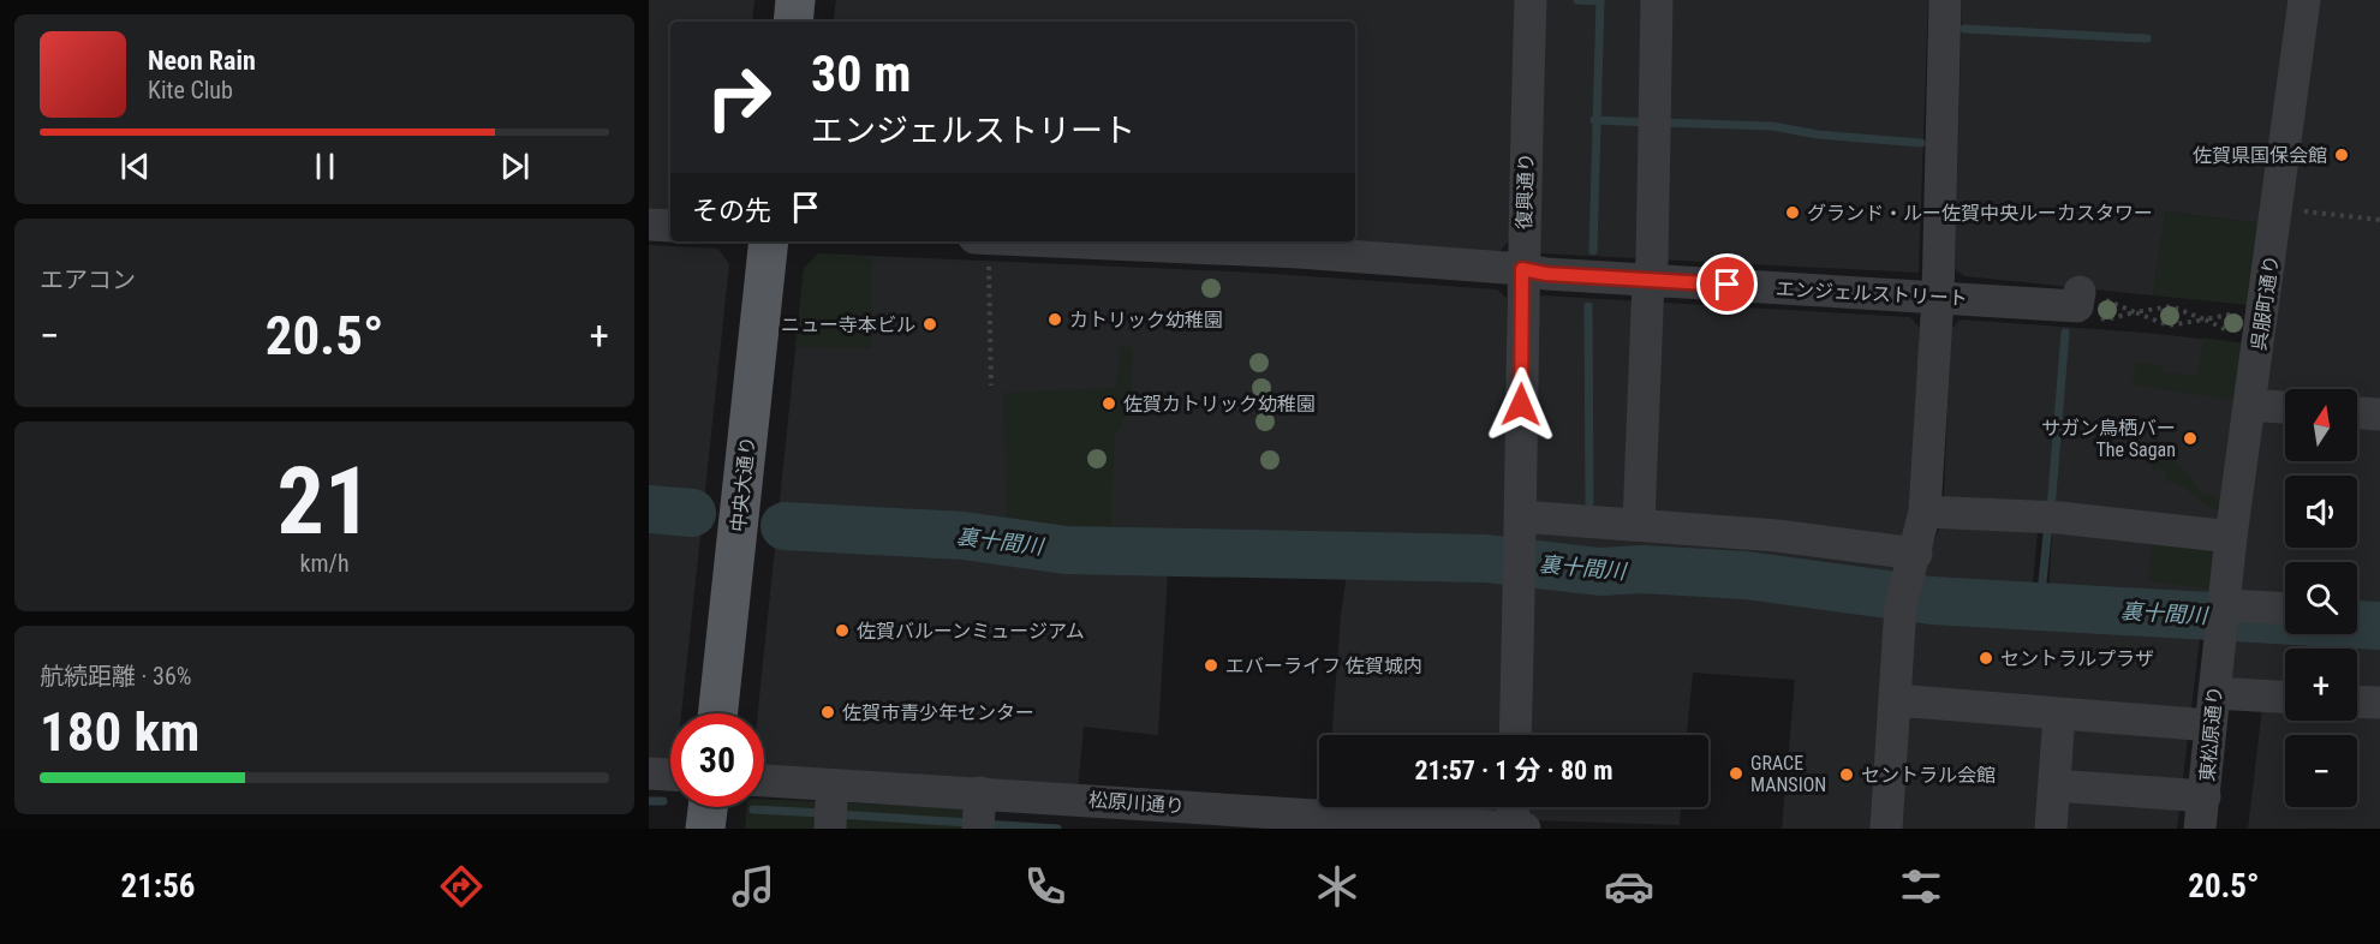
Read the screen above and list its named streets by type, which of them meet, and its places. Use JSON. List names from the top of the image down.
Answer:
{
  "streets": {
    "main road": ["中央大通り"],
    "street": [
      "復興通り",
      "エンジェルストリート",
      "呉服町通り",
      "東松原通り",
      "松原川通り"
    ]
  },
  "crossings": [
    ["復興通り", "エンジェルストリート"],
    ["呉服町通り", "東松原通り"]
  ],
  "water": ["裏十間川"],
  "places": [
    "佐賀県国保会館",
    "グランド・ルー佐賀中央ルーカスタワー",
    "カトリック幼稚園",
    "ニュー寺本ビル",
    "佐賀カトリック幼稚園",
    "サガン鳥栖バー The Sagan",
    "佐賀バルーンミュージアム",
    "セントラルプラザ",
    "エバーライフ 佐賀城内",
    "佐賀市青少年センター",
    "GRACE MANSION",
    "セントラル会館"
  ],
  "north": "top",
  "page": {
    "turn": ["30 m", "エンジェルストリート"],
    "song": ["Neon Rain", "Kite Club"],
    "then": "その先",
    "tile": [
      "エアコン",
      ["21", "km/h"],
      ["航続距離 · 36%", "180 km"]
    ],
    "heat": ["−", "20.5°", "+"],
    "map_buttons": ["+", "−"],
    "limit": "30",
    "trip": "21:57 · 1 分 · 80 m",
    "tabs": ["21:56", "20.5°"]
  }
}
